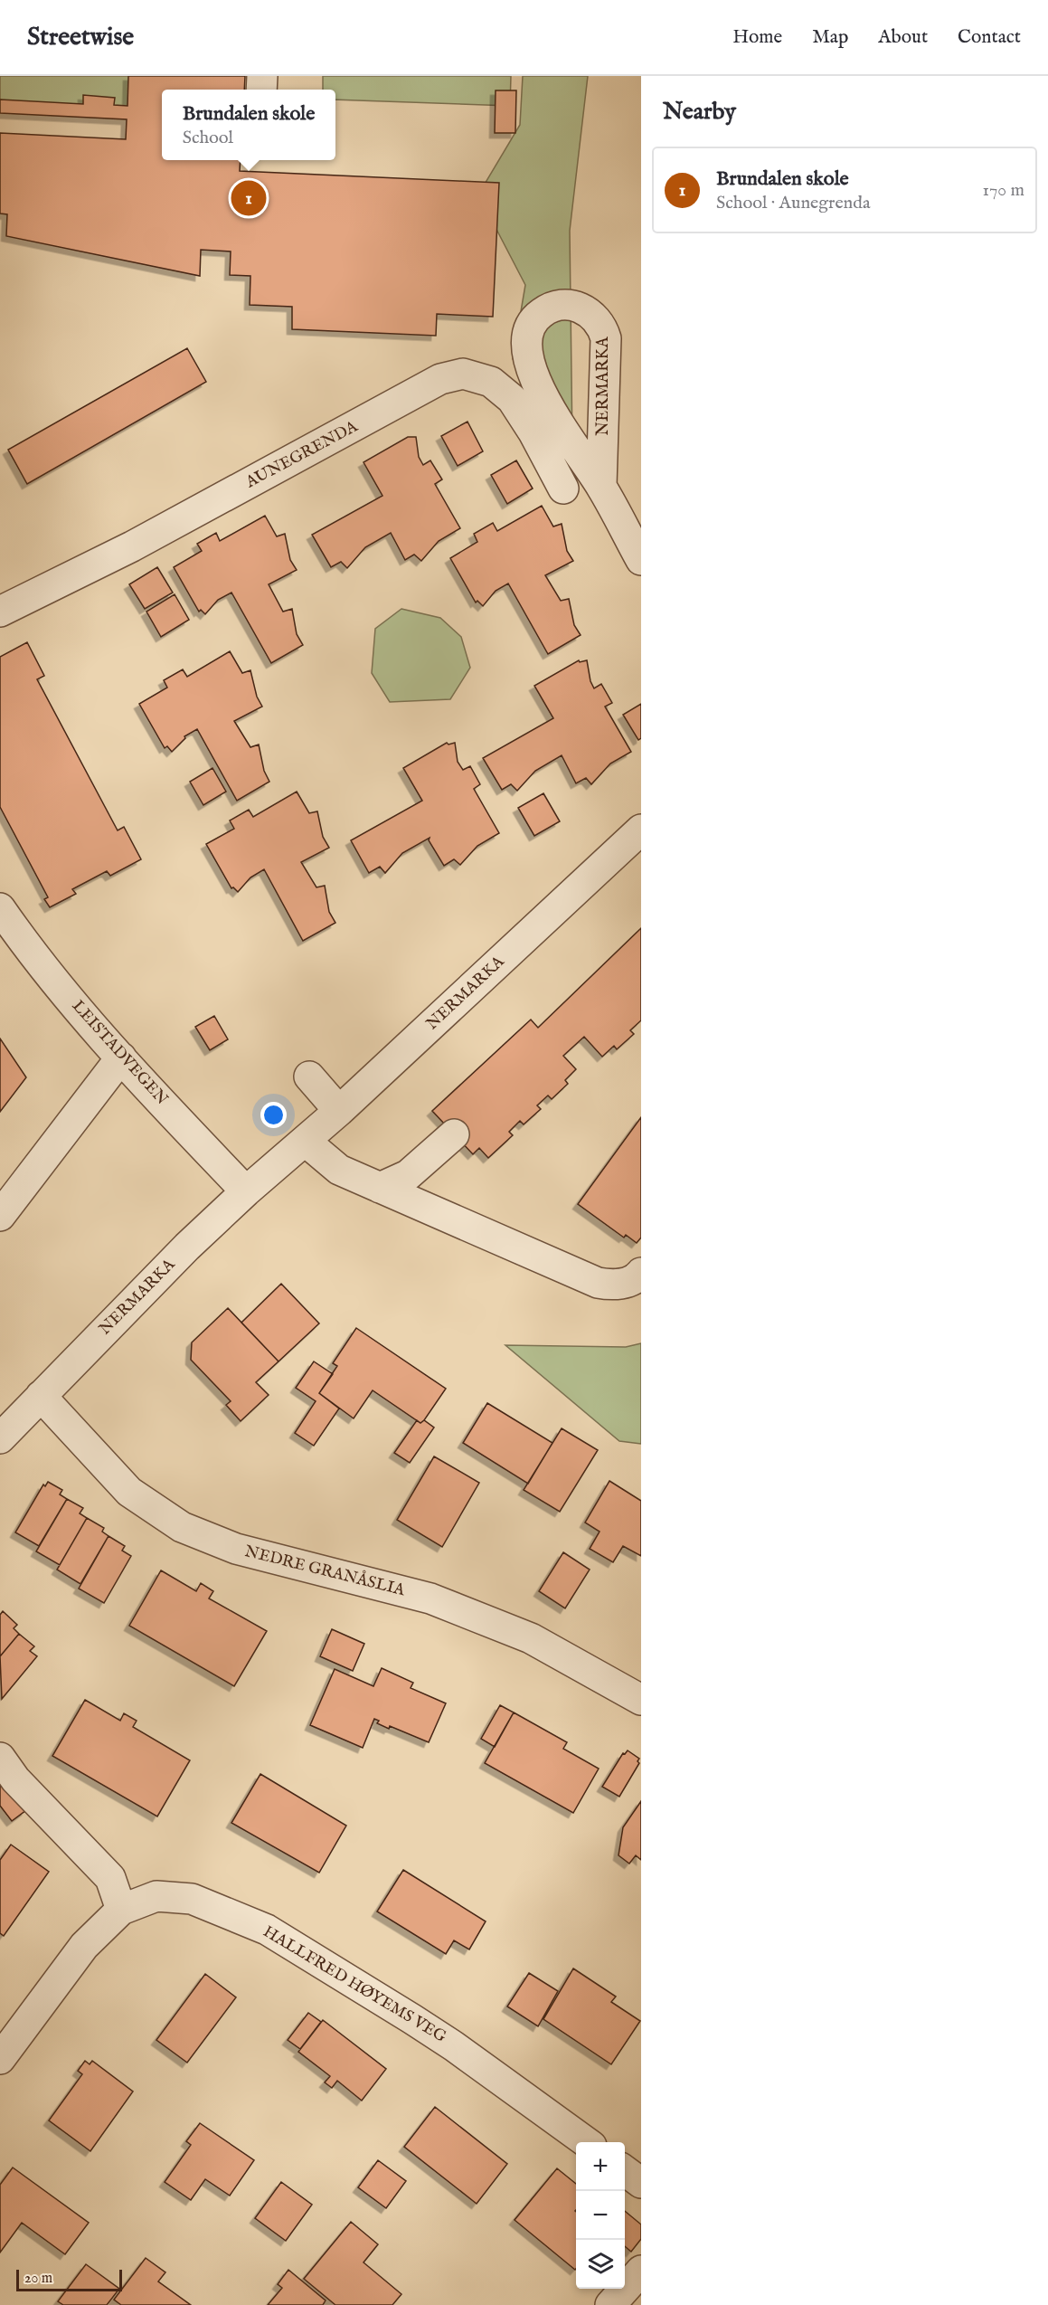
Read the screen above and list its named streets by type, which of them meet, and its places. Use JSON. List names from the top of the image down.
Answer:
{
  "streets": {
    "street": [
      "NERMARKA",
      "AUNEGRENDA",
      "LEISTADVEGEN",
      "NEDRE GRANÅSLIA",
      "HALLFRED HØYEMS VEG"
    ]
  },
  "crossings": [
    ["NERMARKA", "LEISTADVEGEN"],
    ["NERMARKA", "NEDRE GRANÅSLIA"]
  ],
  "scale_bar": "20 m",
  "page": {
    "header": "Streetwise",
    "nav": [
      "Home",
      "Map",
      "About",
      "Contact"
    ],
    "heading": "Nearby",
    "popup": ["Brundalen skole", "School"],
    "list": [
      {
        "mark": "1",
        "name": "Brundalen skole",
        "note": "School · Aunegrenda",
        "value": "170 m"
      }
    ],
    "pins": "1",
    "map_buttons": ["+", "−"],
    "scale": "20 m"
  }
}
